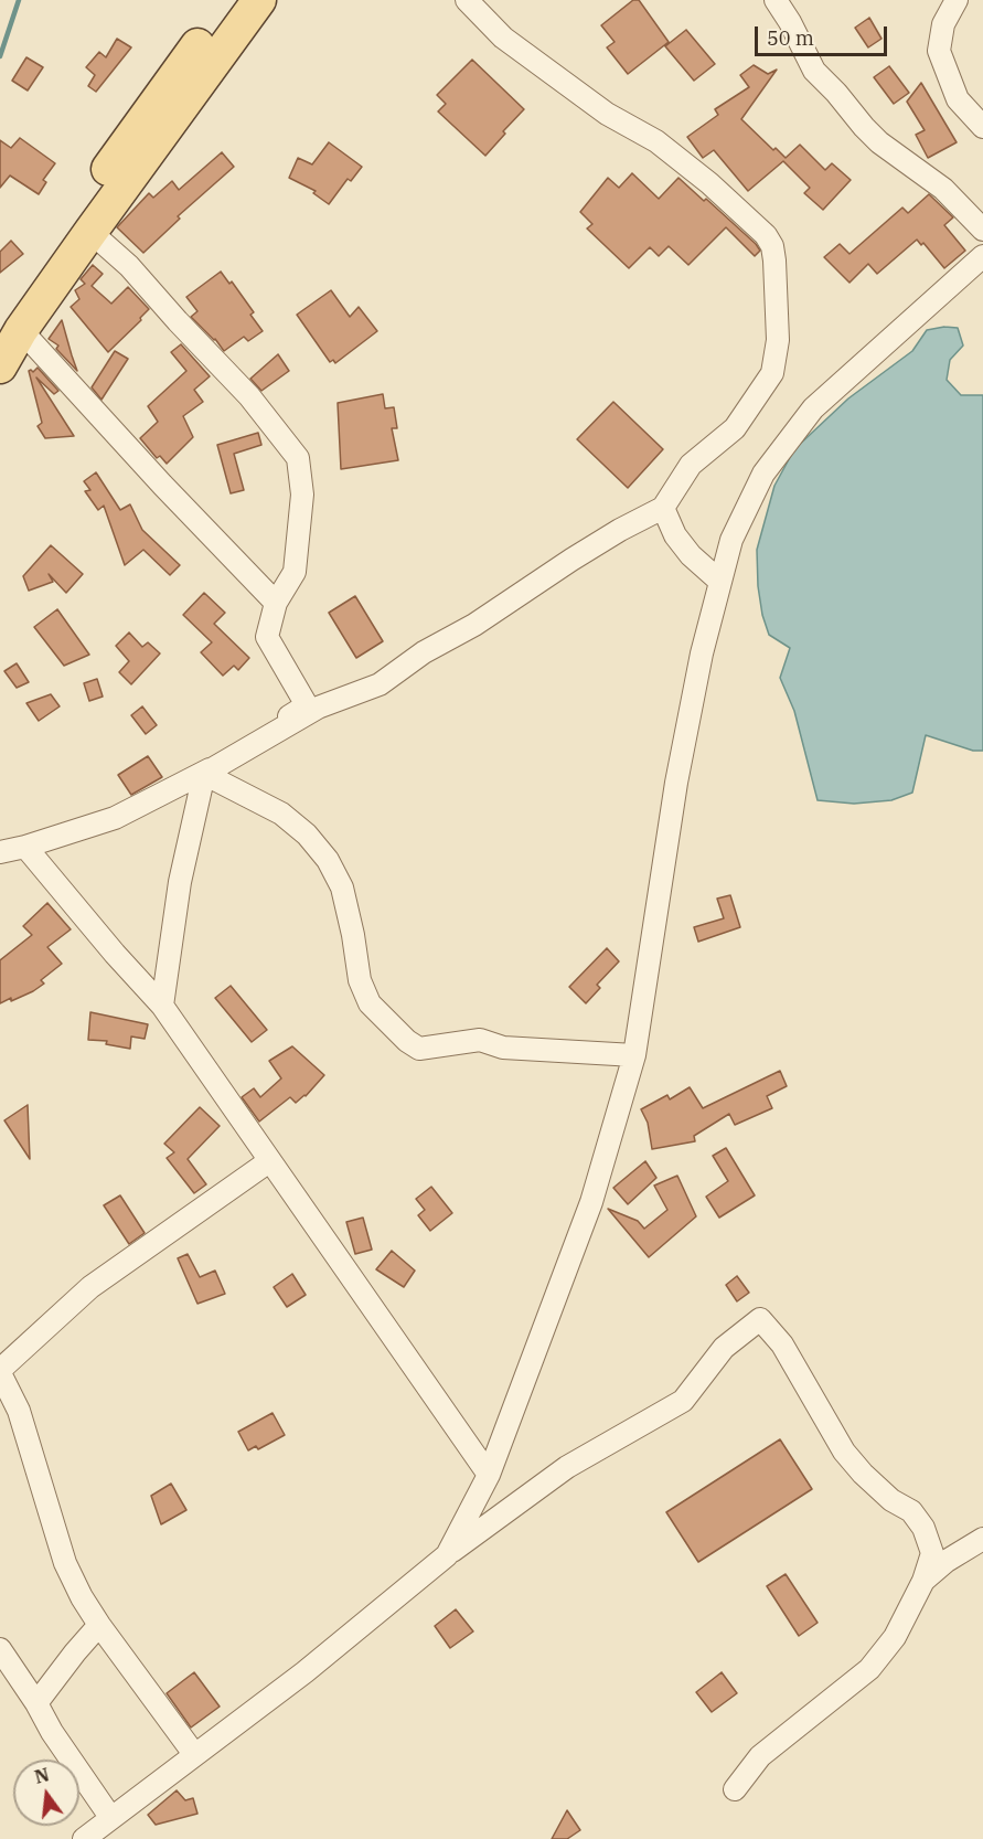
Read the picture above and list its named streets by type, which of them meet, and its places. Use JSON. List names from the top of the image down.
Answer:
{
  "scale_bar": "50 m",
  "north": "top"
}
